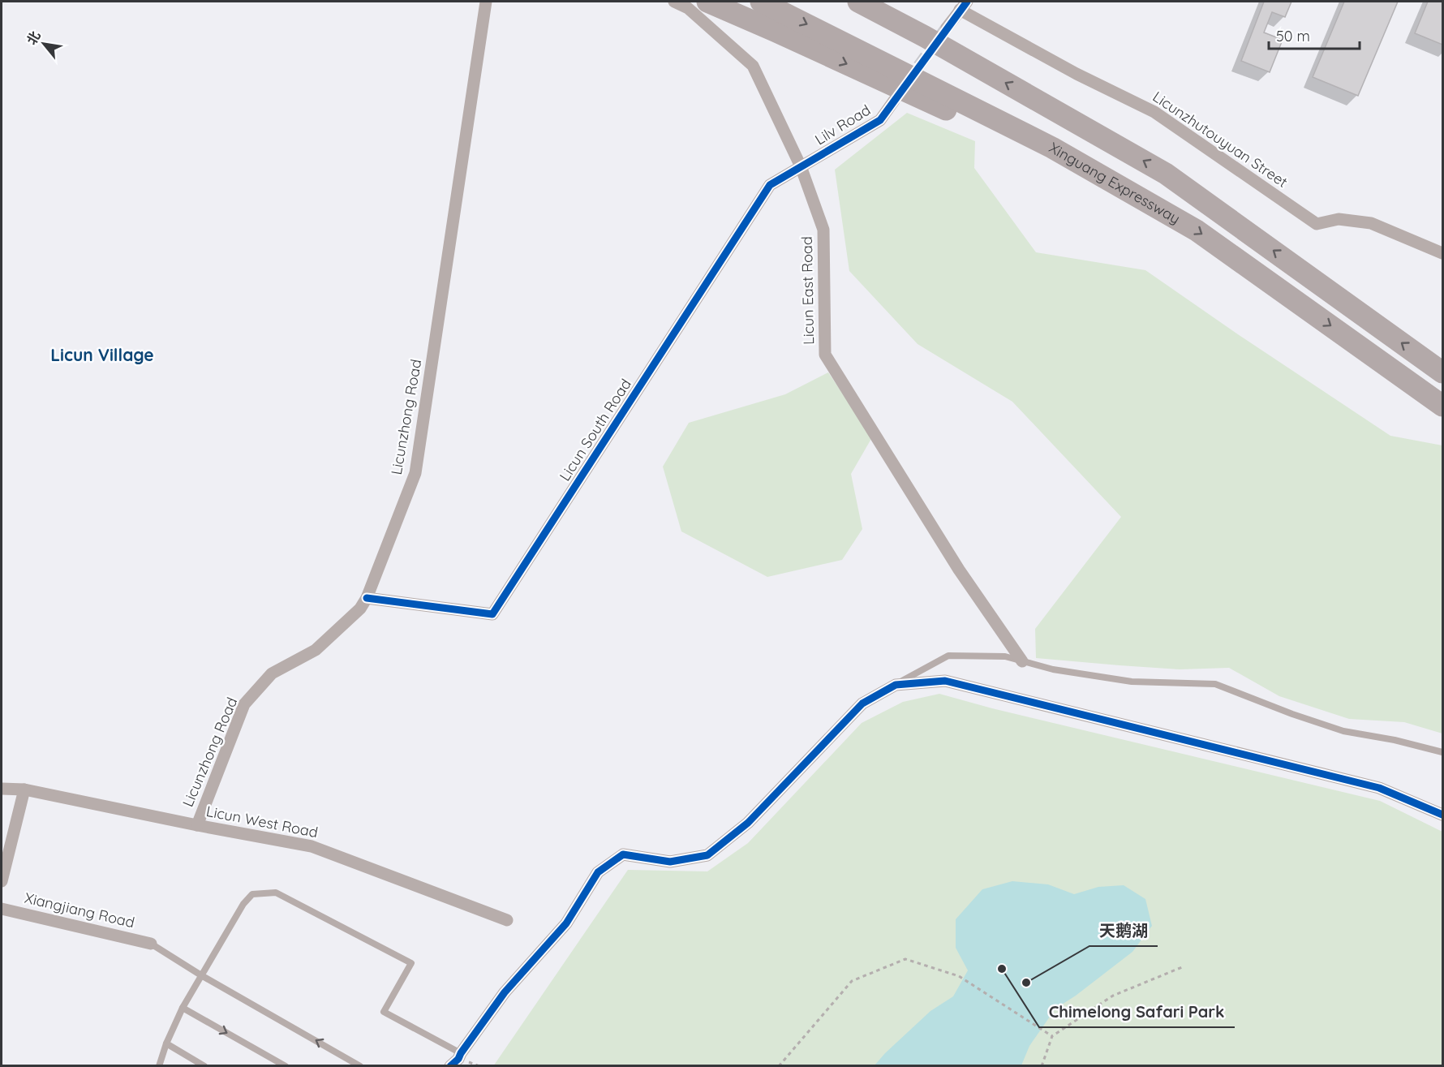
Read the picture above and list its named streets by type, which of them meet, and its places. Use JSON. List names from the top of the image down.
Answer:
{
  "streets": {
    "highway": ["Xinguang Expressway"],
    "street": [
      "Lilv Road",
      "Licunzhutouyuan Street",
      "Licun East Road",
      "Licunzhong Road",
      "Licun South Road",
      "Licun West Road",
      "Xiangjiang Road"
    ]
  },
  "crossings": [
    ["Lilv Road", "Licun East Road"],
    ["Lilv Road", "Licun South Road"],
    ["Licun East Road", "Licun South Road"],
    ["Licunzhong Road", "Licun South Road"],
    ["Licunzhong Road", "Licun West Road"]
  ],
  "districts": ["Licun Village"],
  "places": ["Chimelong Safari Park", "天鹅湖"],
  "scale_bar": "50 m",
  "north": "top left"
}
